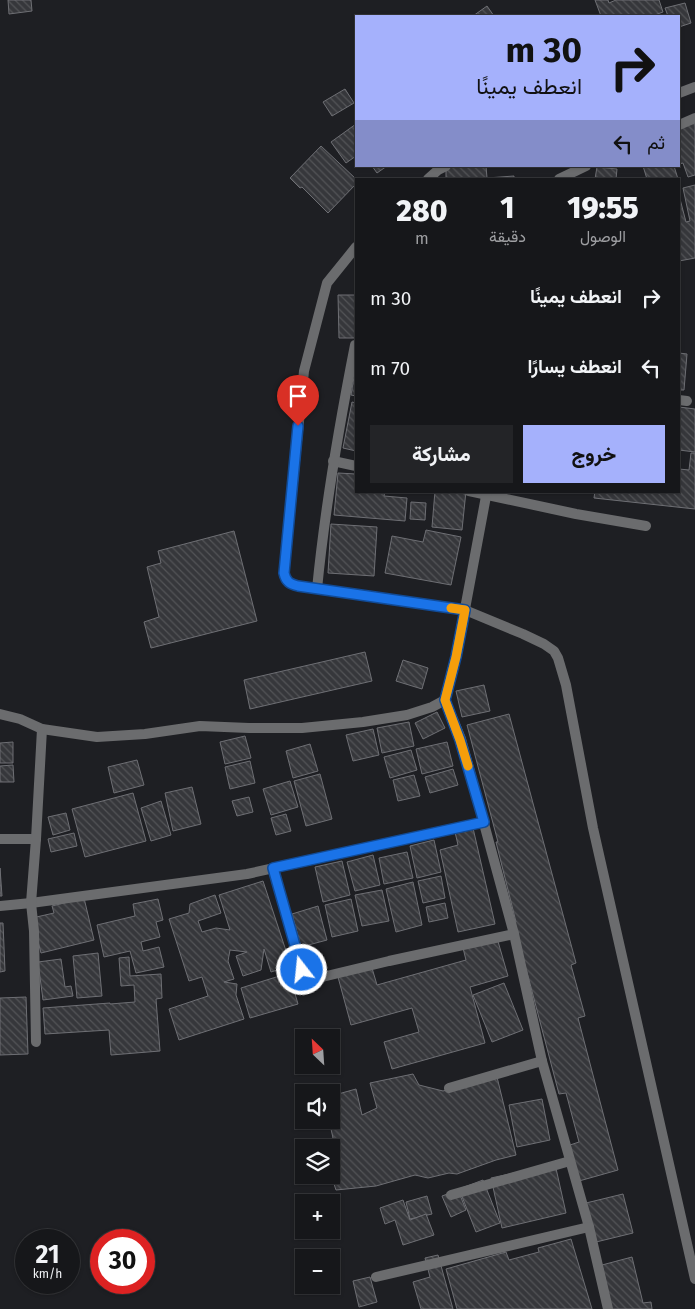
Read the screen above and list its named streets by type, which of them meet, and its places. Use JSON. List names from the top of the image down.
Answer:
{
  "north": "top left",
  "page": {
    "turn": ["30 m", "انعطف يمينًا"],
    "then": "ثم",
    "eta": [
      "19:55",
      "الوصول",
      "1",
      "دقيقة",
      "280",
      "m"
    ],
    "list": [
      {
        "name": "انعطف يمينًا",
        "value": "30 m"
      },
      {
        "name": "انعطف يسارًا",
        "value": "70 m"
      }
    ],
    "buttons": ["خروج", "مشاركة"],
    "map_buttons": ["+", "−"],
    "speed": "21 km/h",
    "limit": "30"
  }
}
